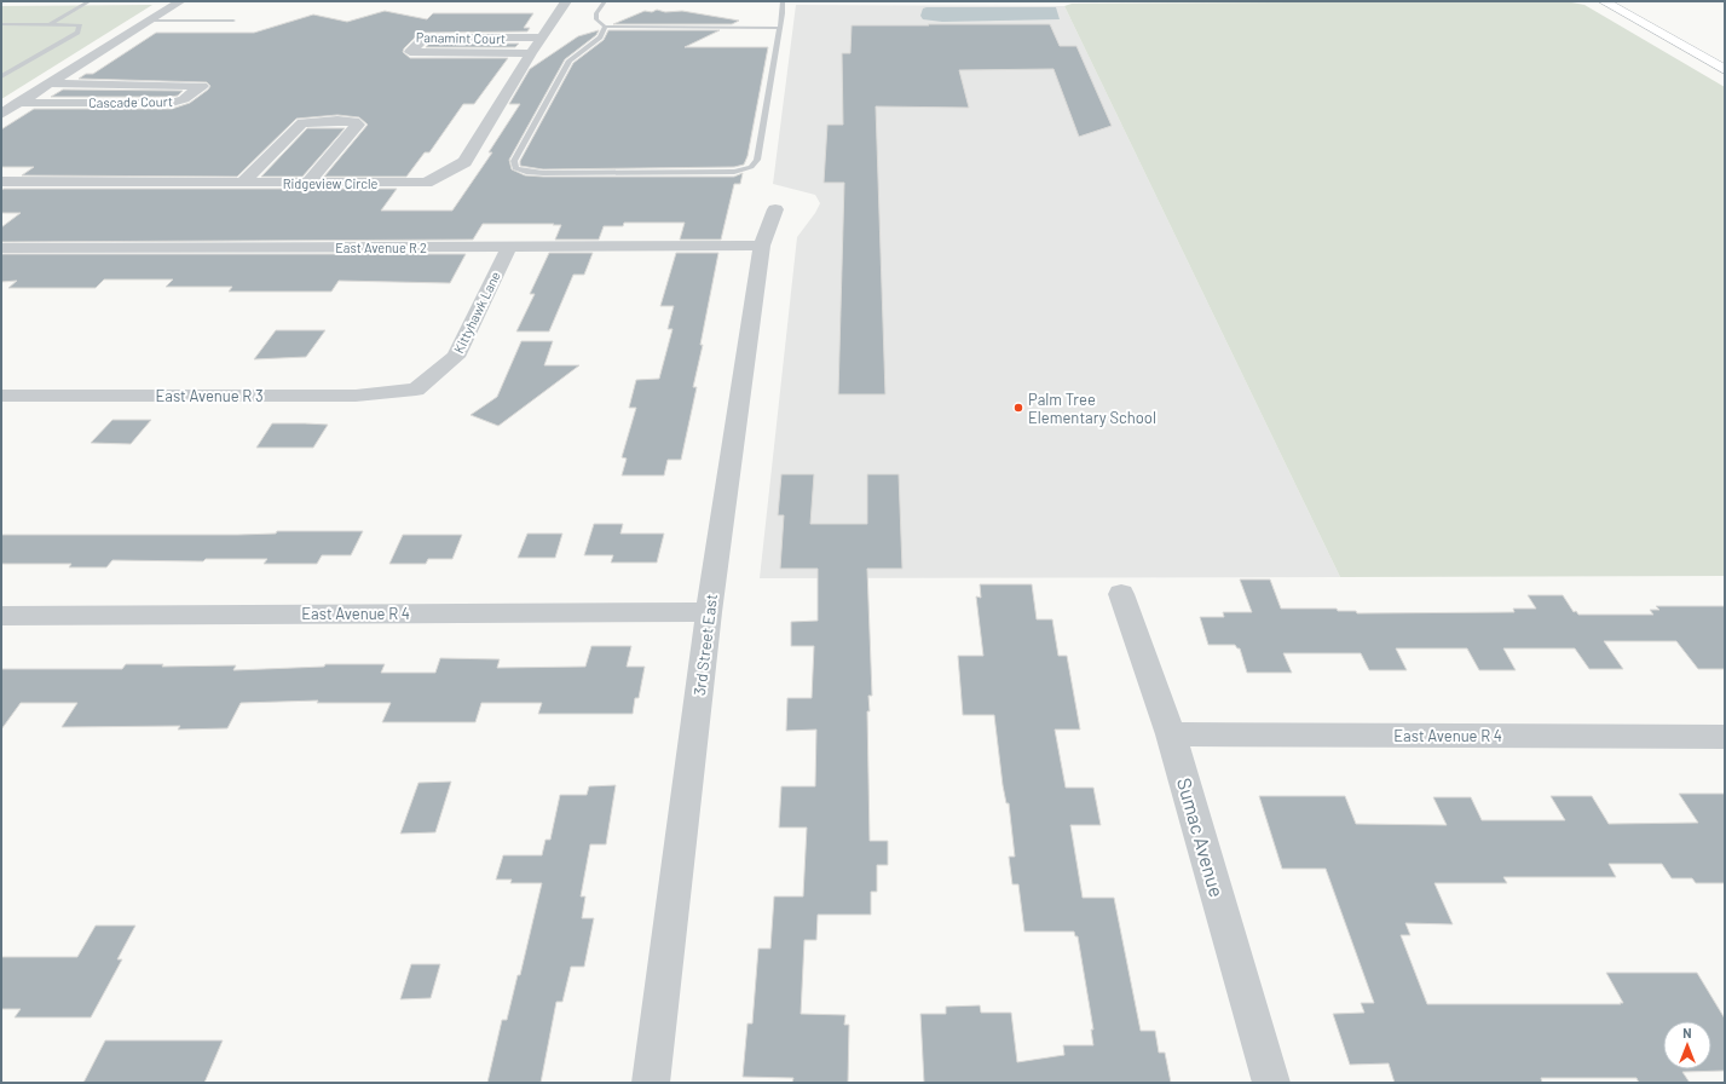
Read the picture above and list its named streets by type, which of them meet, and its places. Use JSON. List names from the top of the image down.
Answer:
{
  "streets": {
    "street": [
      "Panamint Court",
      "Cascade Court",
      "Ridgeview Circle",
      "East Avenue R 2",
      "Kittyhawk Lane",
      "East Avenue R 3",
      "East Avenue R 4",
      "3rd Street East",
      "Sumac Avenue"
    ]
  },
  "crossings": [
    ["Panamint Court", "Ridgeview Circle"],
    ["East Avenue R 2", "Kittyhawk Lane"],
    ["East Avenue R 2", "3rd Street East"],
    ["Kittyhawk Lane", "East Avenue R 3"],
    ["East Avenue R 4", "3rd Street East"],
    ["East Avenue R 4", "Sumac Avenue"]
  ],
  "places": ["Palm Tree Elementary School"],
  "north": "top"
}
